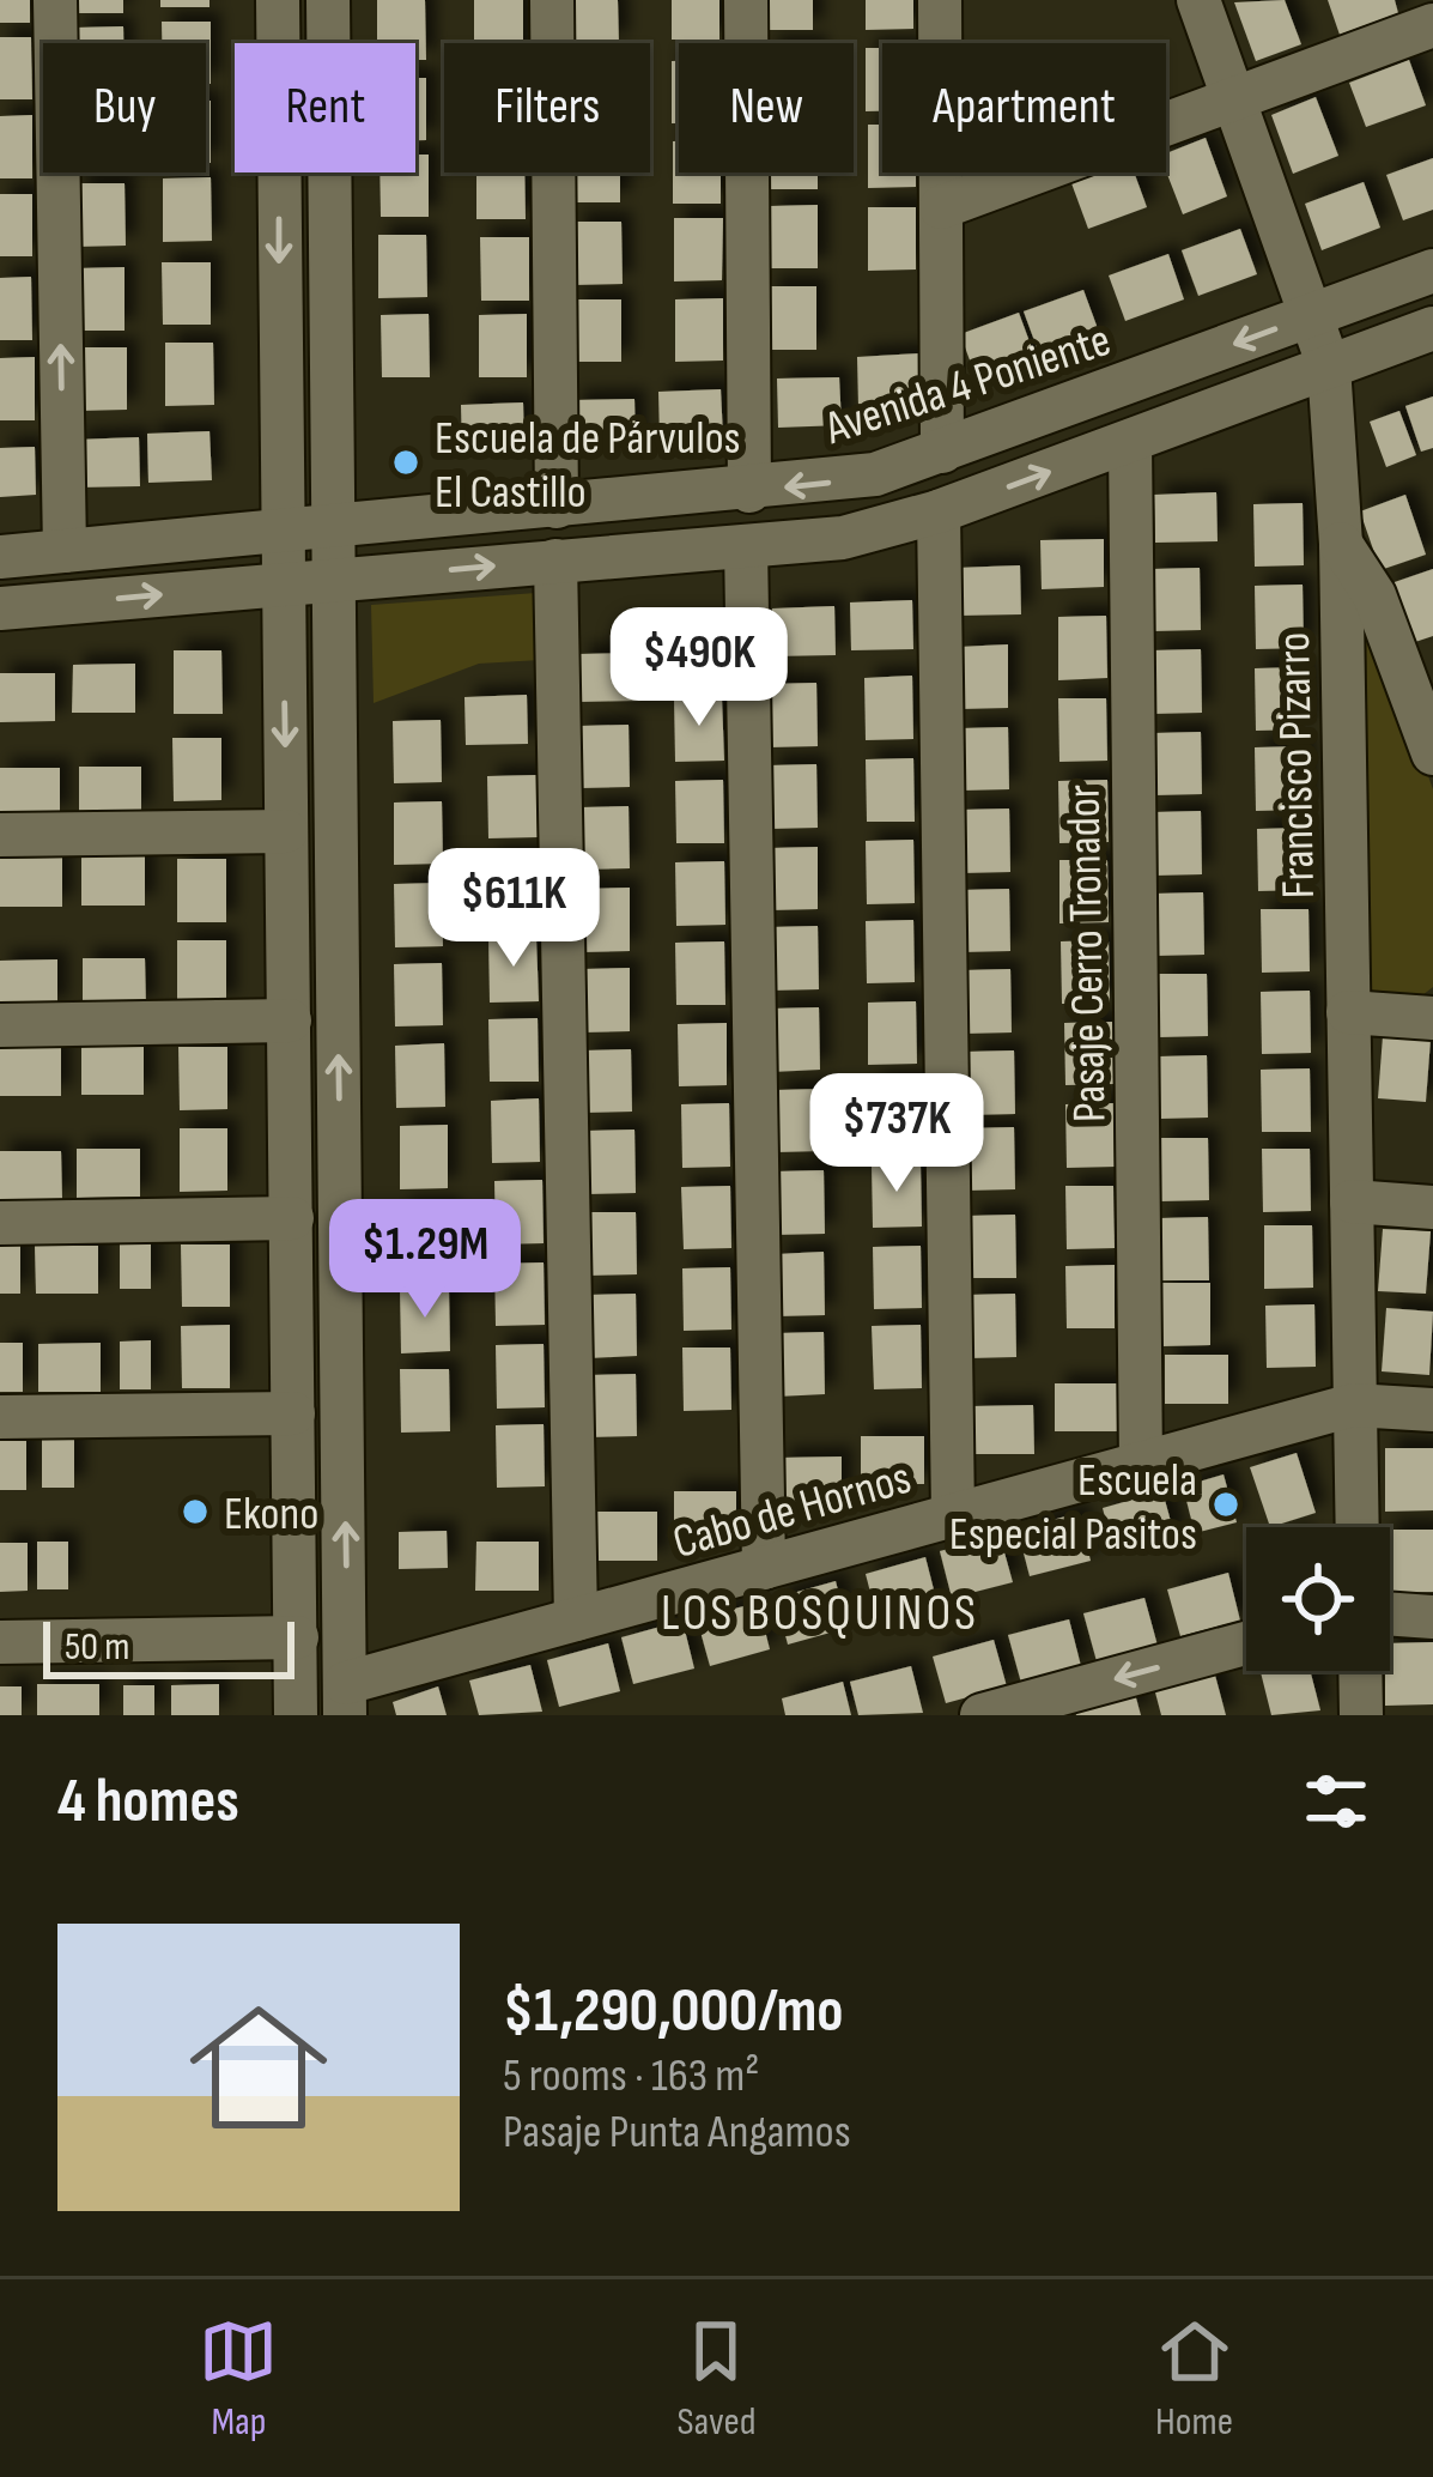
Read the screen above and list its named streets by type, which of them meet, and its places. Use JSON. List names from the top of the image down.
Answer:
{
  "streets": {
    "street": [
      "Avenida 4 Poniente",
      "Francisco Pizarro",
      "Pasaje Cerro Tronador",
      "Cabo de Hornos"
    ]
  },
  "crossings": [
    ["Avenida 4 Poniente", "Francisco Pizarro"],
    ["Francisco Pizarro", "Cabo de Hornos"],
    ["Pasaje Cerro Tronador", "Cabo de Hornos"]
  ],
  "districts": ["LOS BOSQUINOS"],
  "places": ["Escuela de Párvulos El Castillo", "Escuela Especial Pasitos", "Ekono"],
  "scale_bar": "50 m",
  "page": {
    "chip": [
      "Buy",
      "Rent",
      "Filters",
      "New",
      "Apartment"
    ],
    "price": [
      "$490K",
      "$611K",
      "$737K",
      "$1.29M"
    ],
    "scale": "50 m",
    "heading": "4 homes",
    "list": [
      {
        "name": "$1,290,000/mo",
        "note": "5 rooms · 163 m² · Pasaje Punta Angamos"
      }
    ],
    "tabs": ["Map", "Saved", "Home"]
  }
}
